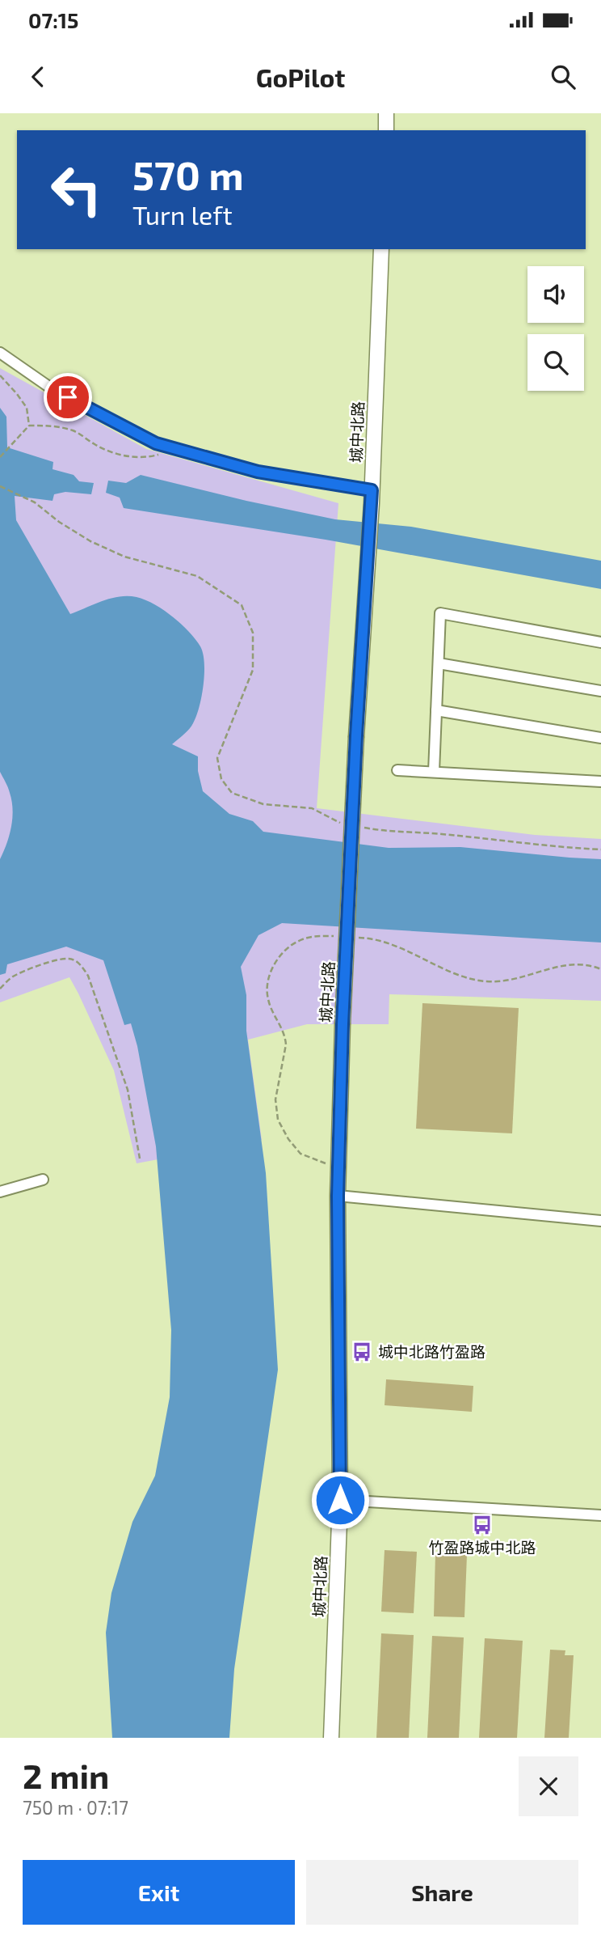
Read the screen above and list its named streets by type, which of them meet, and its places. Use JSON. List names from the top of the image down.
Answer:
{
  "streets": {
    "street": ["城中北路"]
  },
  "places": {
    "bus stop": ["城中北路竹盈路", "竹盈路城中北路"]
  },
  "page": {
    "status": "07:15",
    "header": "GoPilot",
    "turn": ["570 m", "Turn left"],
    "heading": ["2 min", "750 m · 07:17"],
    "buttons": ["Exit", "Share"]
  }
}
